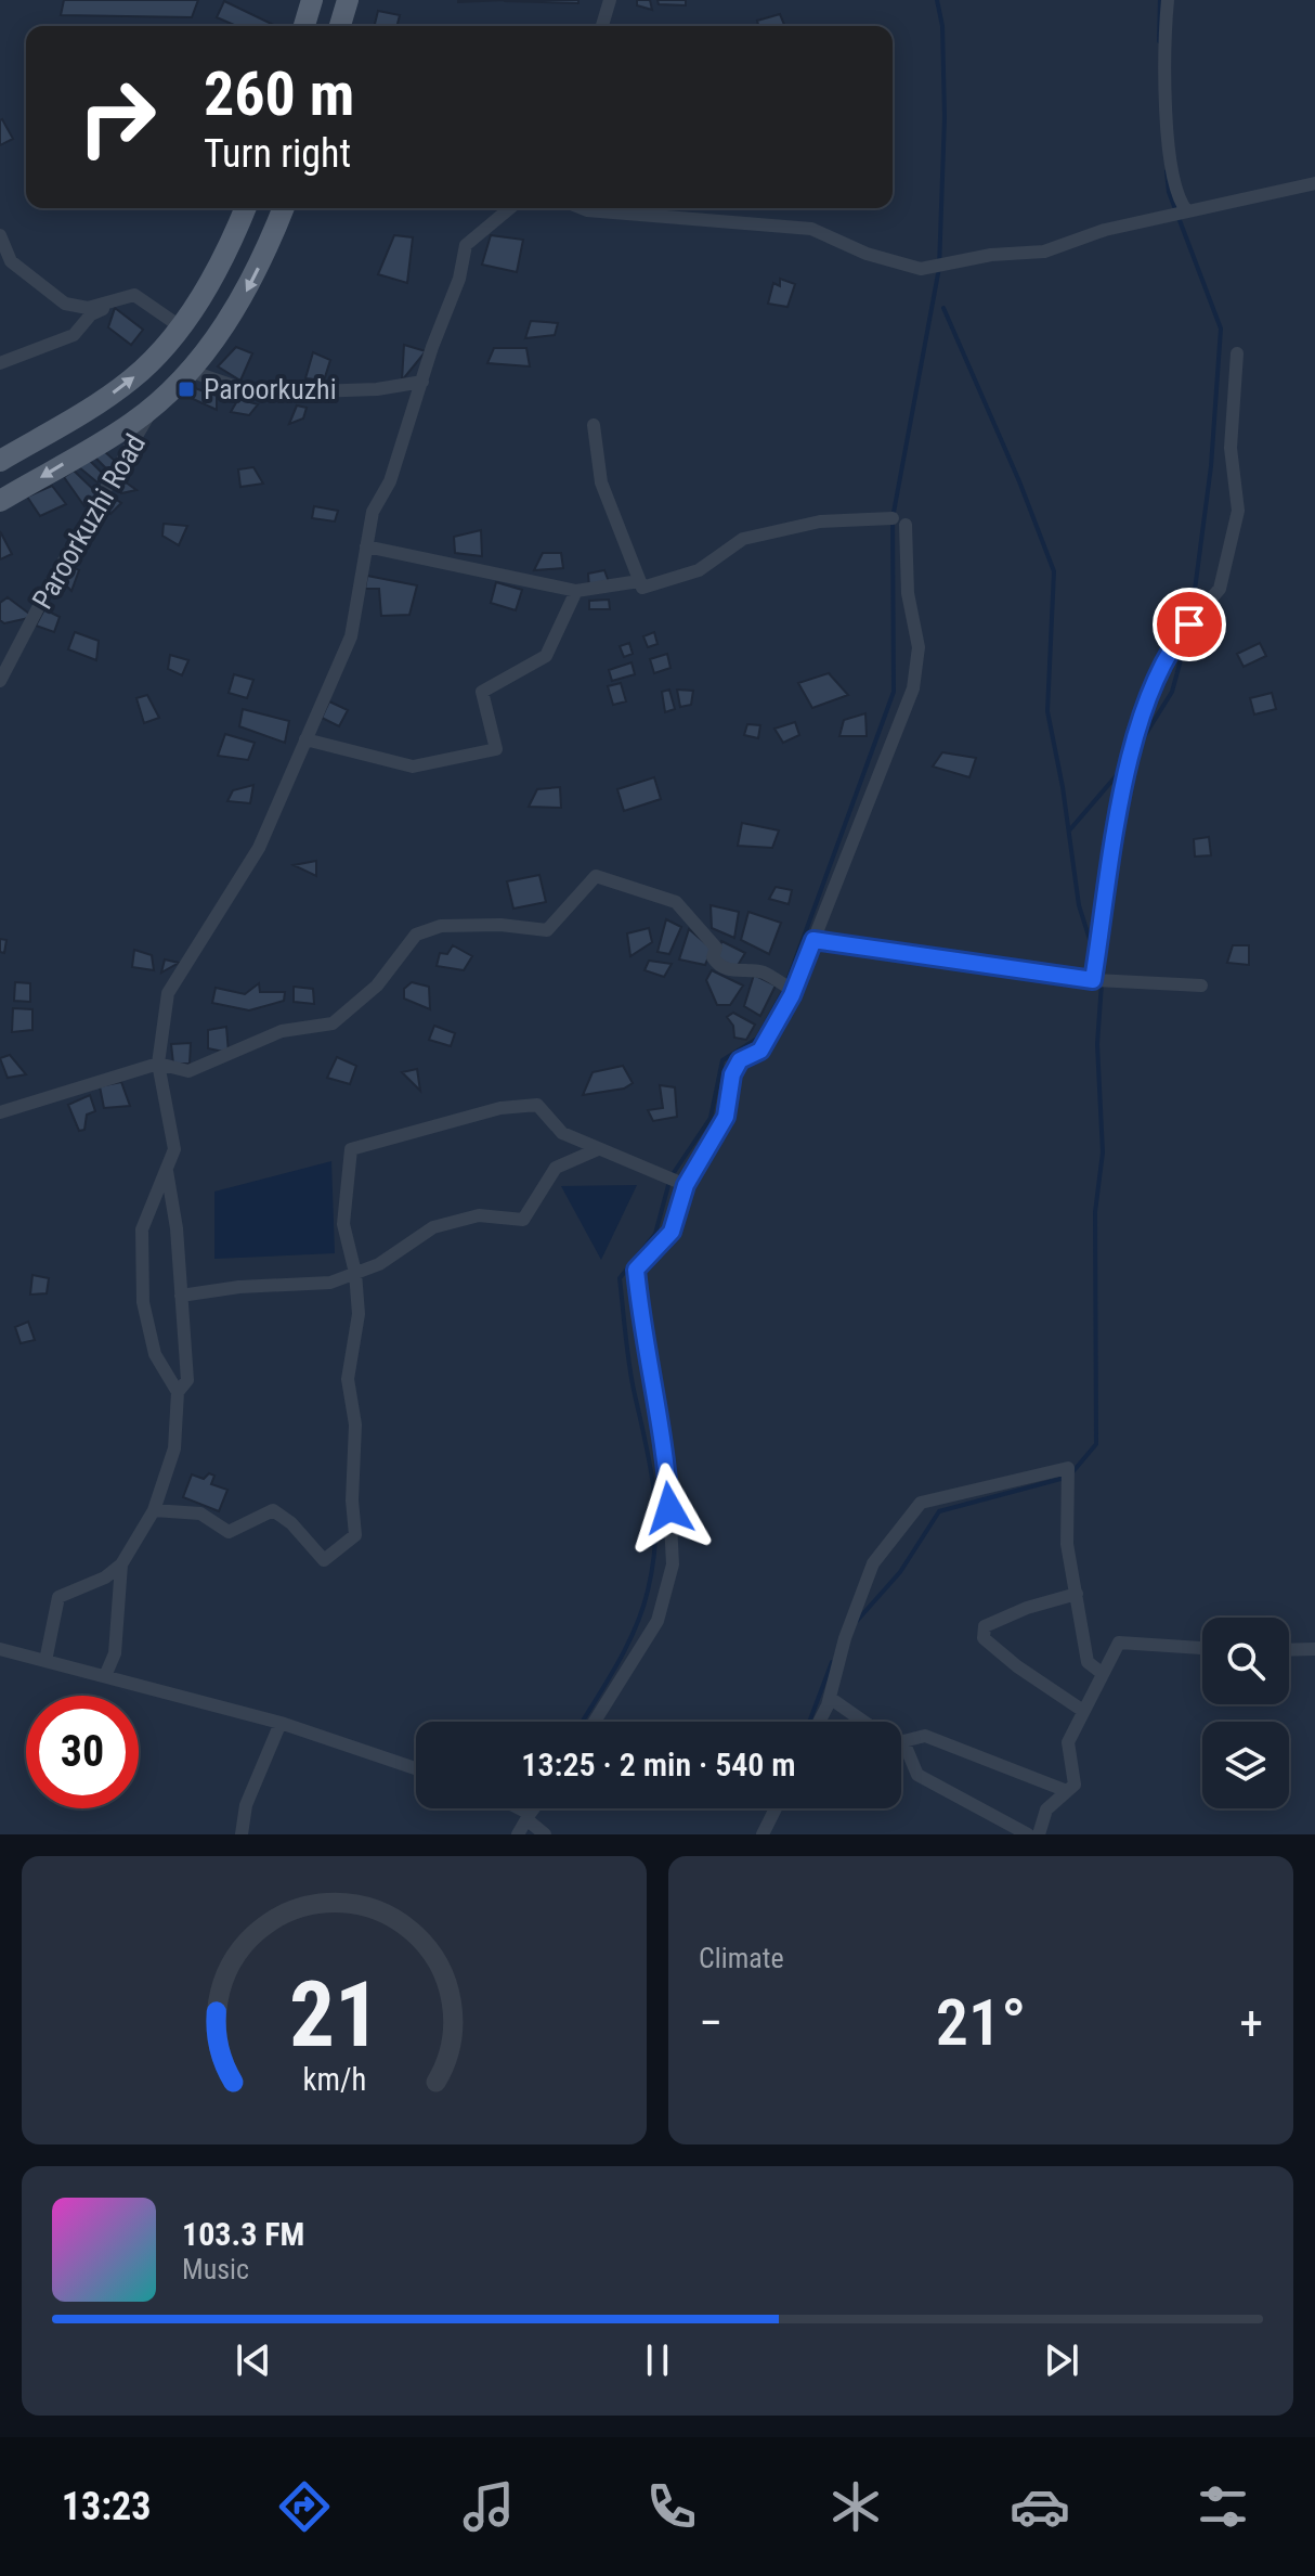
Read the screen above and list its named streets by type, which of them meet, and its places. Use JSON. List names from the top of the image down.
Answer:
{
  "streets": {
    "street": ["Paroorkuzhi Road"]
  },
  "places": {
    "transit": ["Paroorkuzhi"]
  },
  "page": {
    "turn": ["260 m", "Turn right"],
    "limit": "30",
    "trip": "13:25 · 2 min · 540 m",
    "tile": "Climate",
    "heat": ["−", "21°", "+"],
    "song": ["103.3 FM", "Music"],
    "tabs": "13:23",
    "gauge": ["21", "km/h"]
  }
}
